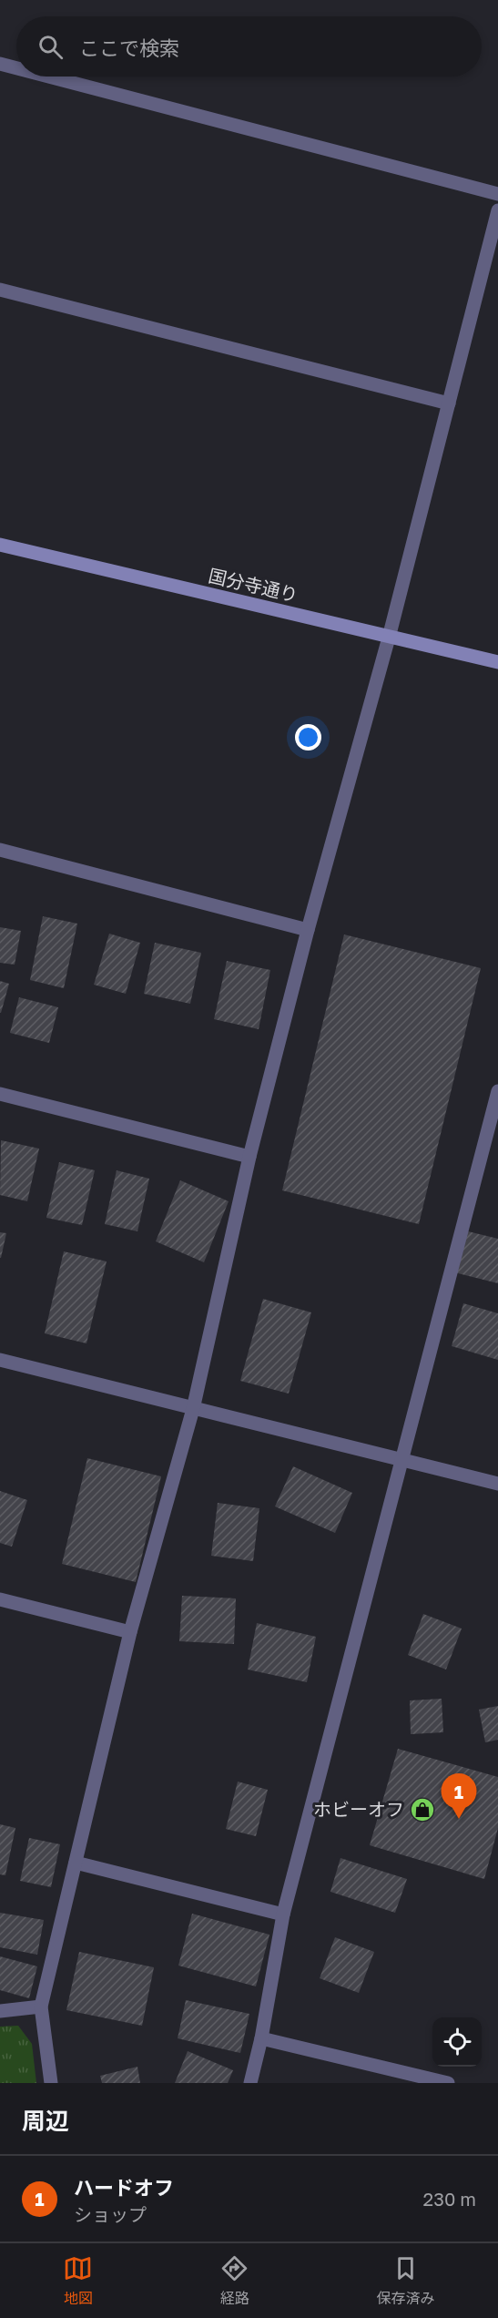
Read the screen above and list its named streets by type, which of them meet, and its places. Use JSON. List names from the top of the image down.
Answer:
{
  "streets": {
    "street": ["国分寺通り"]
  },
  "places": {
    "shop": ["ホビーオフ"]
  },
  "page": {
    "search": "ここで検索",
    "pins": "1",
    "heading": "周辺",
    "list": [
      {
        "mark": "1",
        "name": "ハードオフ",
        "note": "ショップ",
        "value": "230 m"
      }
    ],
    "nav": ["地図", "経路", "保存済み"]
  }
}
